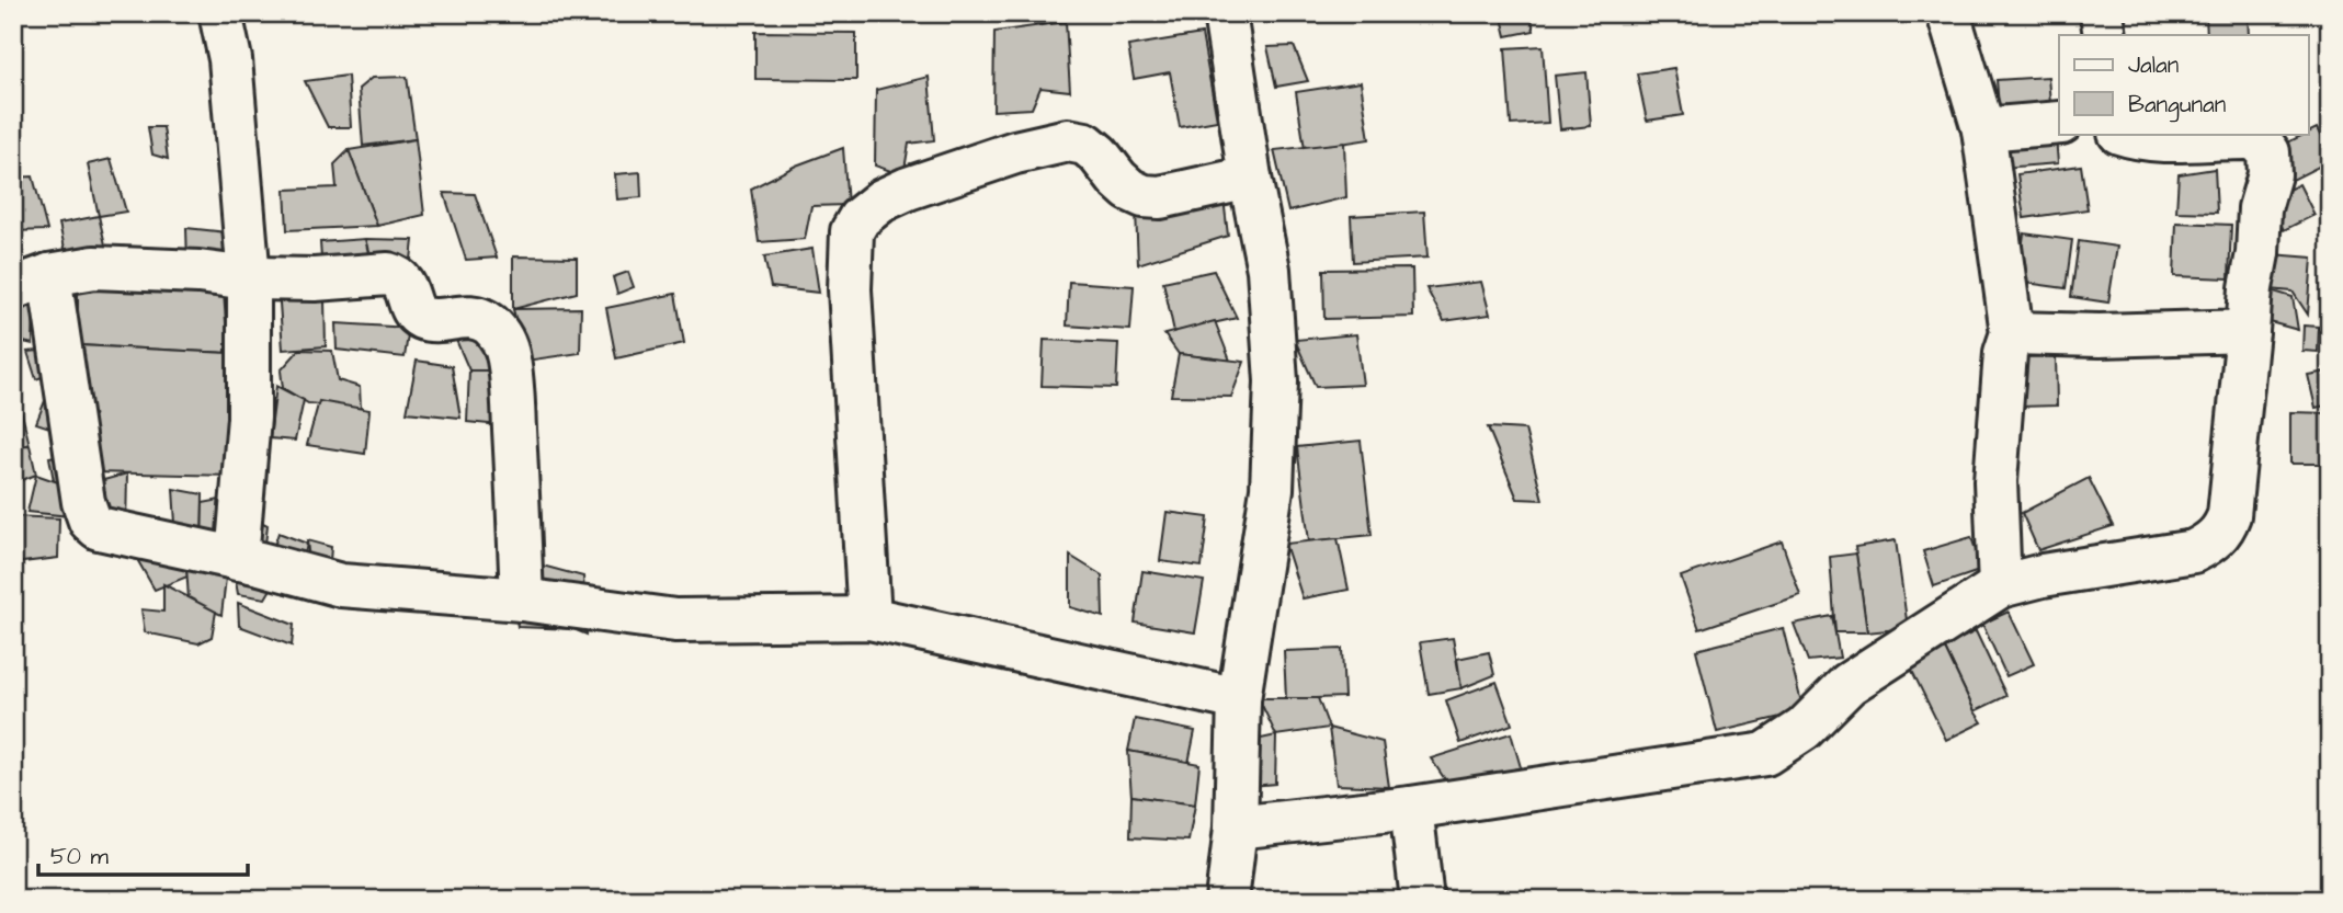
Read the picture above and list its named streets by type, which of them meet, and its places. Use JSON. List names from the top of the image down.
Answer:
{
  "legend": ["Jalan", "Bangunan"],
  "scale_bar": "50 m"
}
